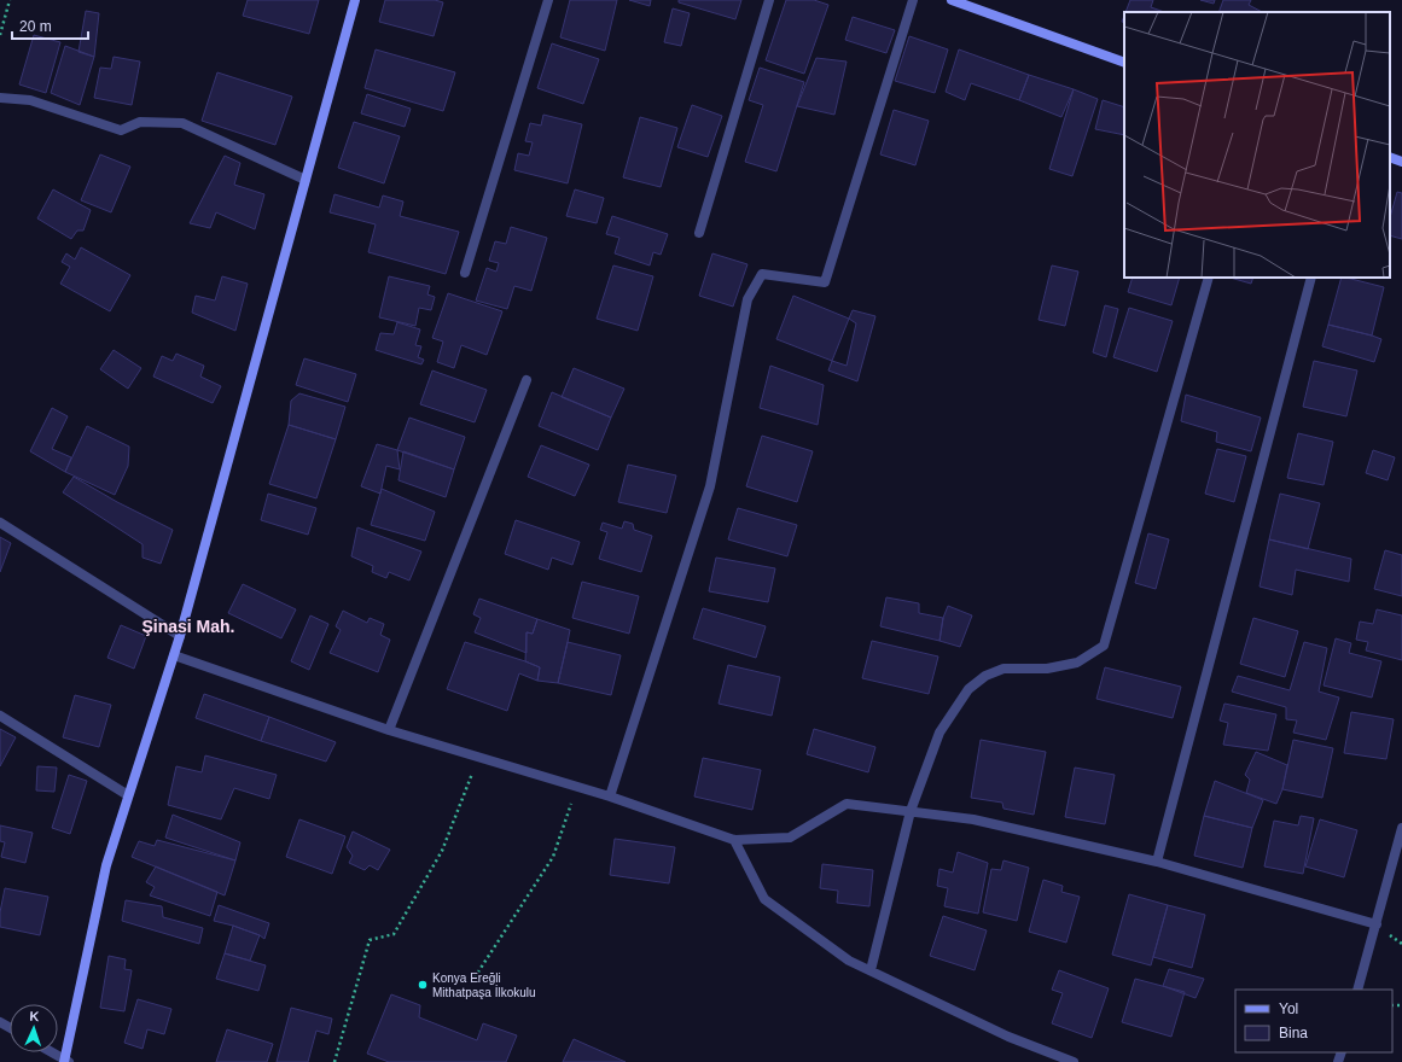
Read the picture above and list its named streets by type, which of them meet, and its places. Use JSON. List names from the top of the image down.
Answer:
{
  "districts": ["Şinasi Mah."],
  "places": ["Konya Ereğli Mithatpaşa İlkokulu"],
  "legend": ["Yol", "Bina"],
  "scale_bar": "20 m",
  "north": "top"
}
